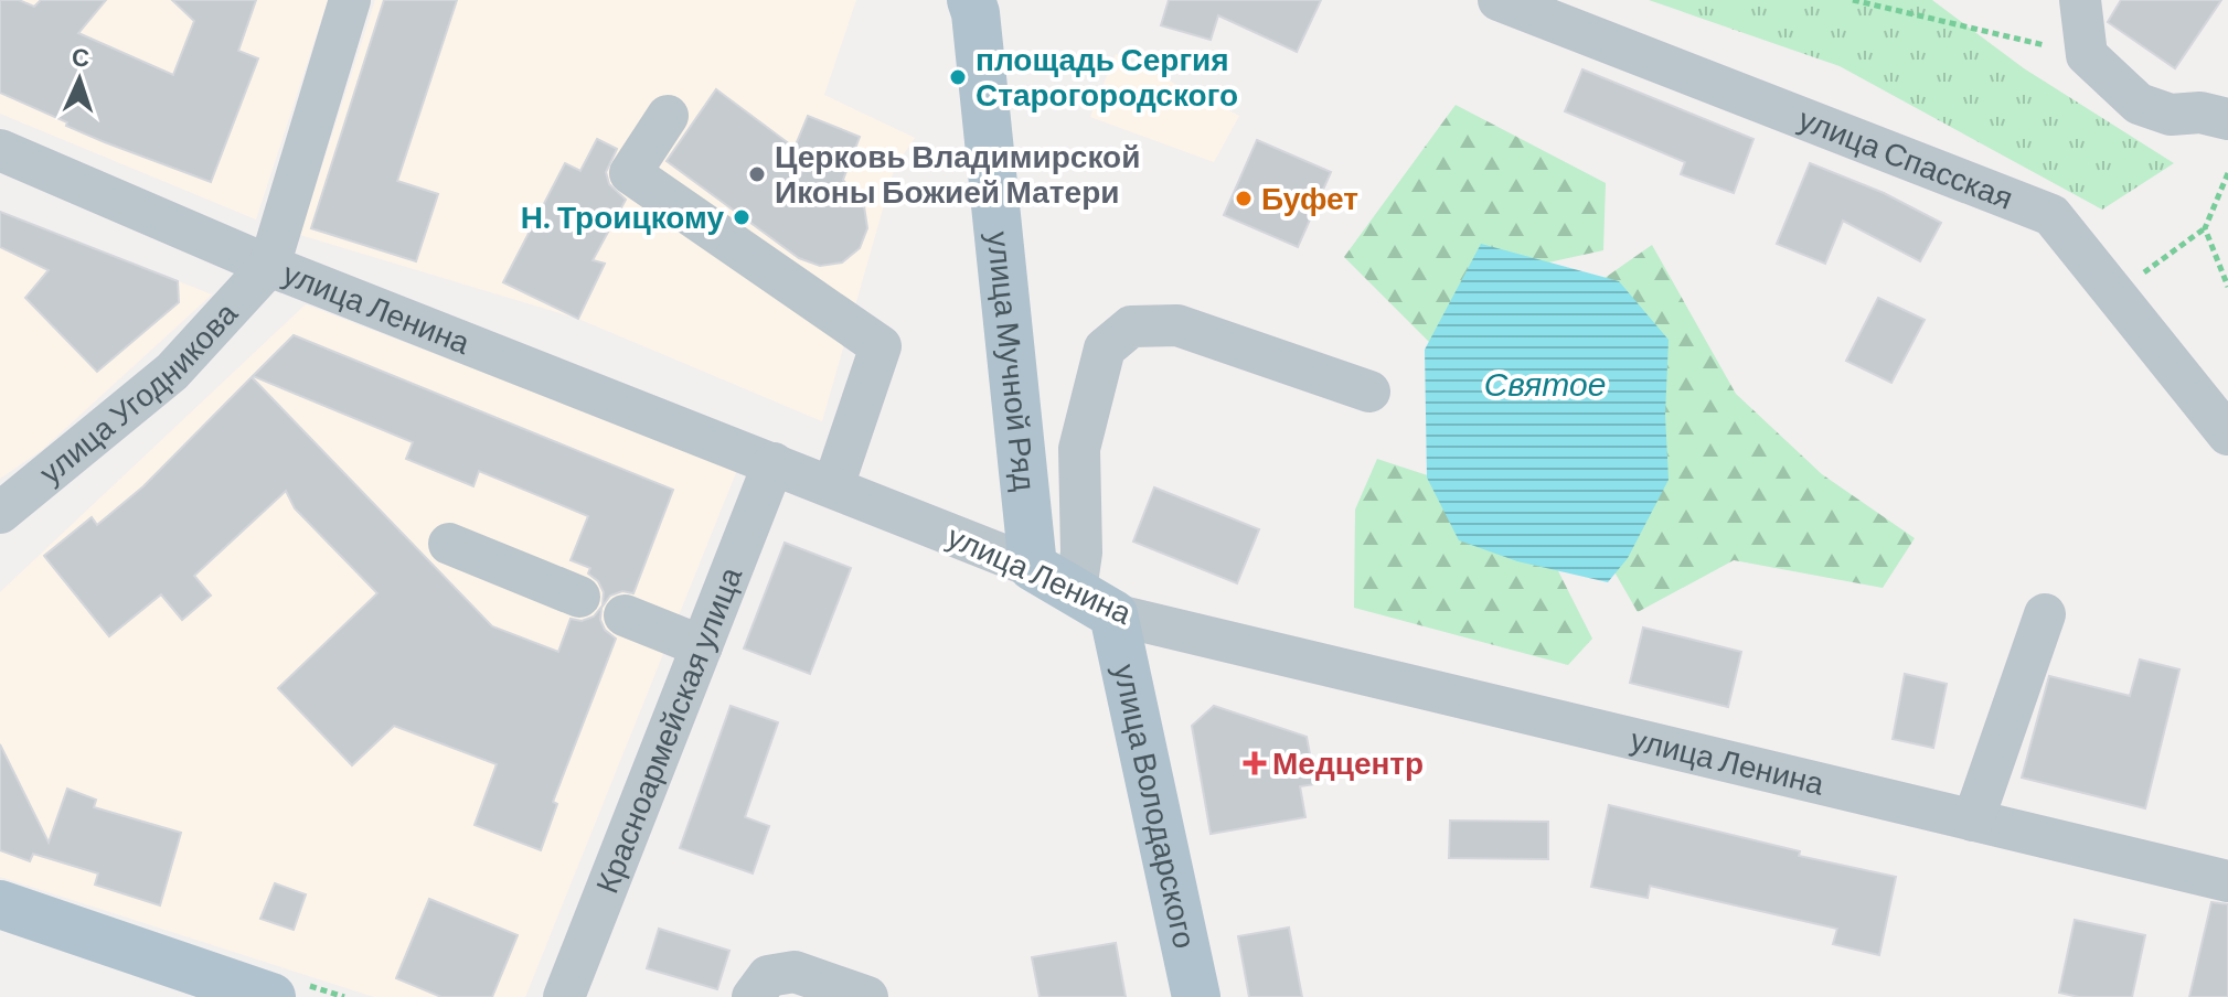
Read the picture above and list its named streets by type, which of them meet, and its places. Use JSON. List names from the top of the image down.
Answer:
{
  "streets": {
    "main road": ["улица Ленина", "улица Мучной Ряд", "улица Володарского"],
    "street": ["улица Спасская", "улица Угодникова", "Красноармейская улица"]
  },
  "crossings": [
    ["улица Ленина", "улица Мучной Ряд"],
    ["улица Ленина", "улица Угодникова"],
    ["улица Ленина", "Красноармейская улица"],
    ["улица Ленина", "улица Володарского"]
  ],
  "water": ["Святое"],
  "places": {
    "other": [
      "площадь Сергия Старогородского",
      "Церковь Владимирской Иконы Божией Матери",
      "Буфет",
      "Н. Троицкому"
    ],
    "health": ["Медцентр"]
  },
  "north": "top"
}
